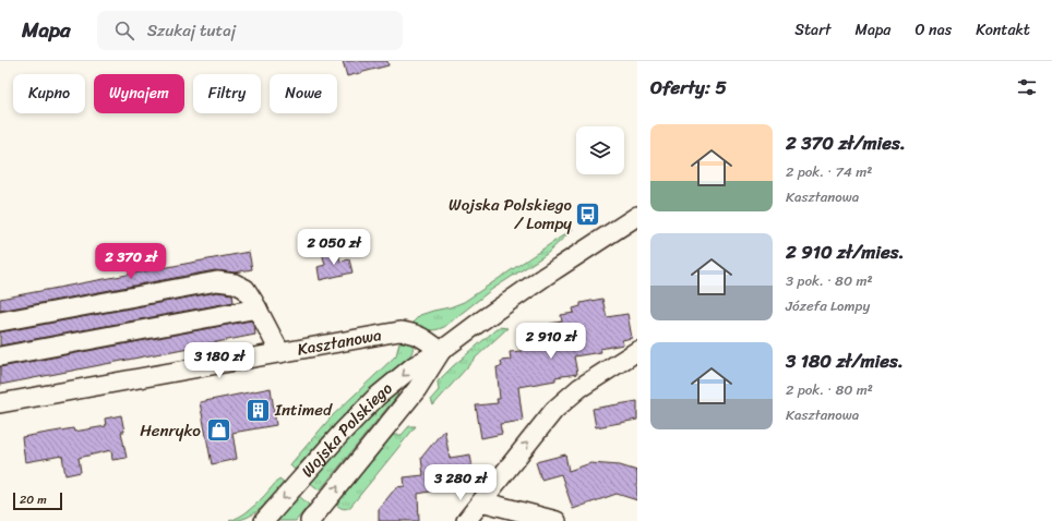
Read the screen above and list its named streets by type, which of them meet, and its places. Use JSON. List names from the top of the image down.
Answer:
{
  "streets": {
    "street": ["Kasztanowa", "Wojska Polskiego"]
  },
  "crossings": [
    ["Kasztanowa", "Wojska Polskiego"]
  ],
  "places": {
    "bus stop": ["Wojska Polskiego / Lompy"],
    "building": ["Intimed"],
    "shop": ["Henryko"]
  },
  "scale_bar": "20 m",
  "page": {
    "header": "Mapa",
    "search": "Szukaj tutaj",
    "nav": [
      "Start",
      "Mapa",
      "O nas",
      "Kontakt"
    ],
    "heading": "Oferty: 5",
    "chip": [
      "Kupno",
      "Wynajem",
      "Filtry",
      "Nowe"
    ],
    "list": [
      {
        "name": "2 370 zł/mies.",
        "note": "2 pok. · 74 m² · Kasztanowa"
      },
      {
        "name": "2 910 zł/mies.",
        "note": "3 pok. · 80 m² · Józefa Lompy"
      },
      {
        "name": "3 180 zł/mies.",
        "note": "2 pok. · 80 m² · Kasztanowa"
      }
    ],
    "price": [
      "2 050 zł",
      "2 370 zł",
      "2 910 zł",
      "3 180 zł",
      "3 280 zł"
    ],
    "scale": "20 m"
  }
}
